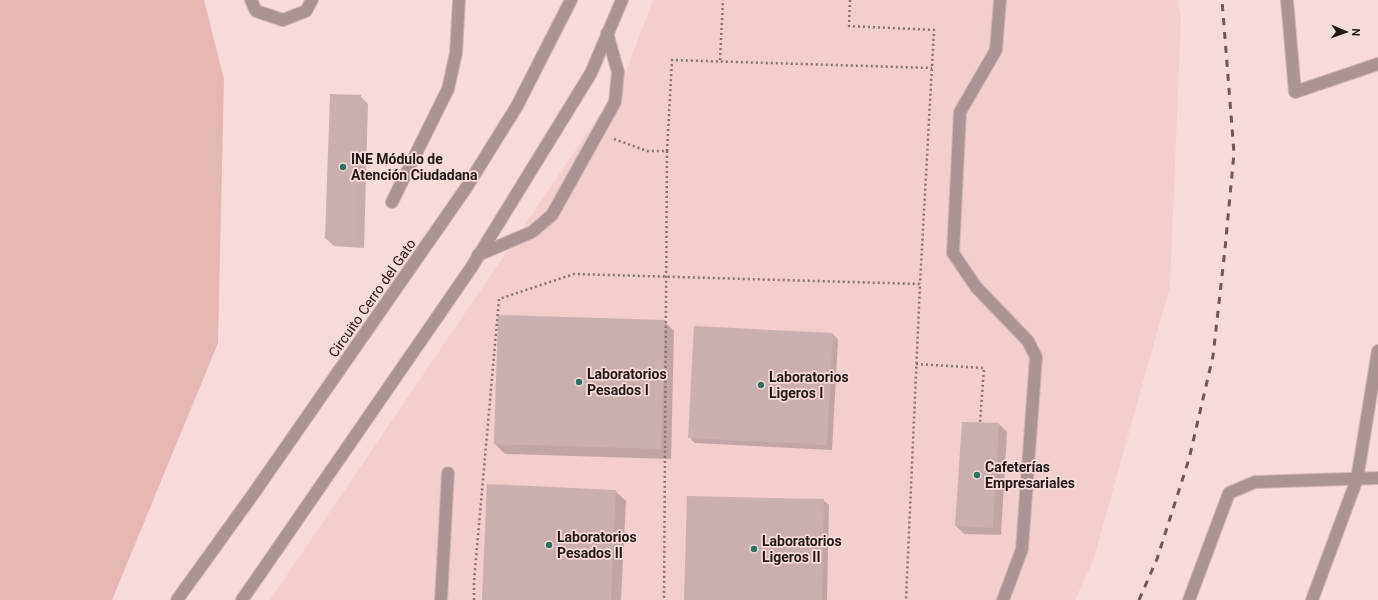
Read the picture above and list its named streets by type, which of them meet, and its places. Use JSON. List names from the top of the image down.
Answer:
{
  "streets": {
    "street": ["Circuito Cerro del Gato"]
  },
  "places": [
    "INE Módulo de Atención Ciudadana",
    "Laboratorios Pesados I",
    "Laboratorios Ligeros I",
    "Cafeterías Empresariales",
    "Laboratorios Pesados II",
    "Laboratorios Ligeros II"
  ],
  "north": "right"
}
